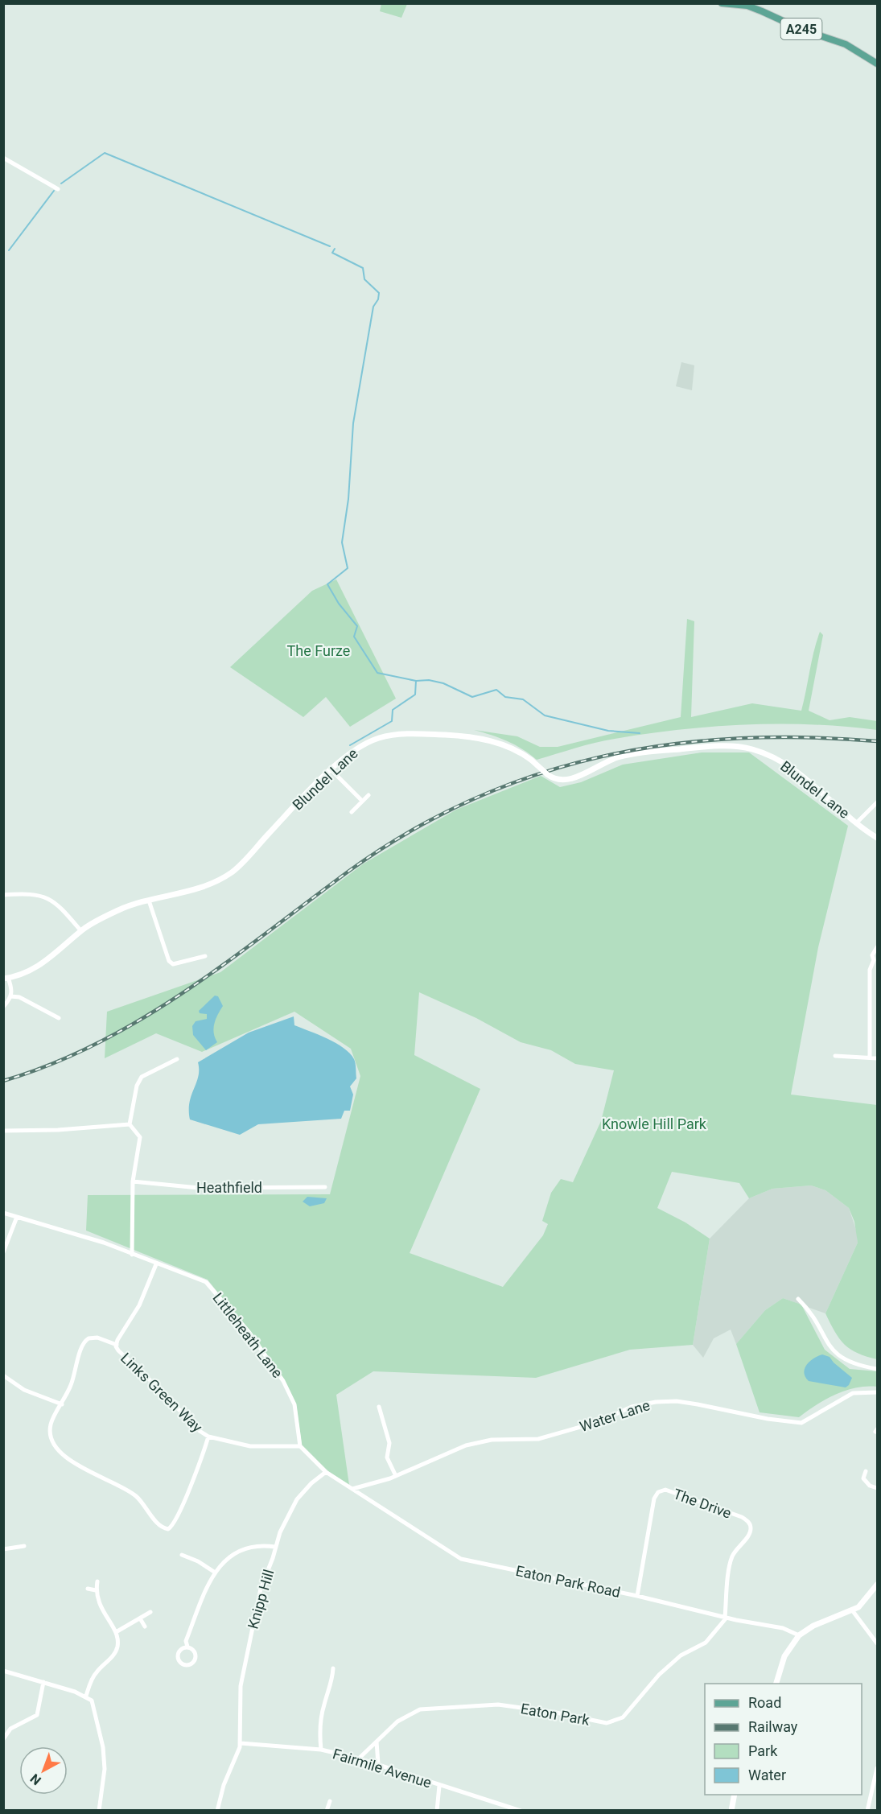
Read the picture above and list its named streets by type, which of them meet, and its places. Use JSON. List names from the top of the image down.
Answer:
{
  "streets": {
    "main road": ["A245"],
    "street": [
      "Blundel Lane",
      "Heathfield",
      "Littleheath Lane",
      "Links Green Way",
      "Water Lane",
      "The Drive",
      "Eaton Park Road",
      "Knipp Hill",
      "Eaton Park",
      "Fairmile Avenue"
    ]
  },
  "crossings": [
    ["Littleheath Lane", "Links Green Way"],
    ["Water Lane", "Eaton Park Road"],
    ["The Drive", "Eaton Park Road"],
    ["The Drive", "Eaton Park"],
    ["Eaton Park Road", "Eaton Park"],
    ["Knipp Hill", "Fairmile Avenue"],
    ["Eaton Park", "Fairmile Avenue"]
  ],
  "parks": ["The Furze", "Knowle Hill Park"],
  "legend": [
    "Road",
    "Railway",
    "Park",
    "Water"
  ],
  "north": "bottom left"
}
